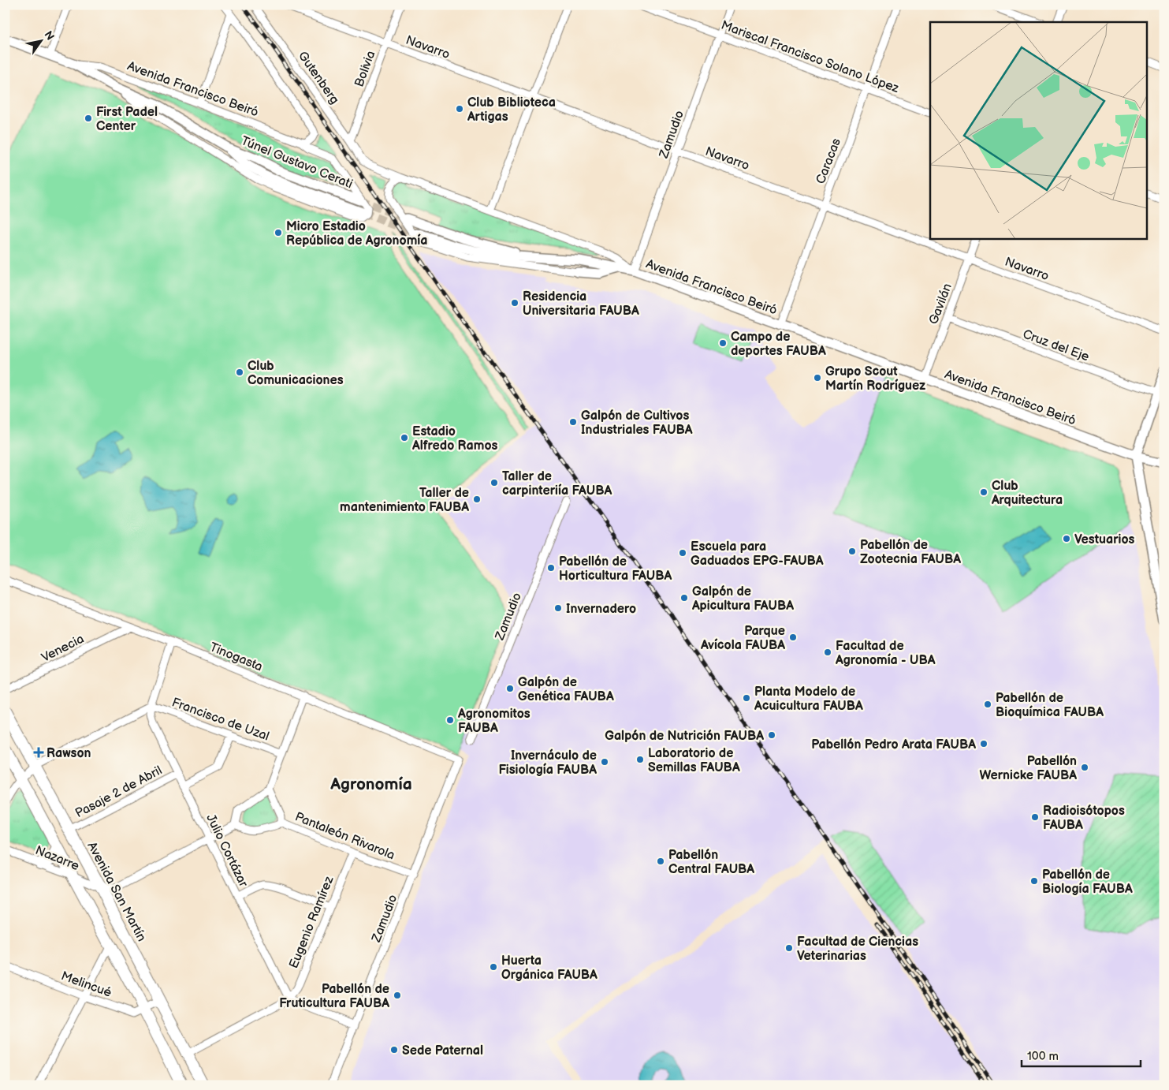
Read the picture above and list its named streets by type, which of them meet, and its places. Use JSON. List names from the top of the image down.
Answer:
{
  "streets": {
    "main road": ["Avenida Francisco Beiró", "Túnel Gustavo Cerati", "Avenida San Martín"],
    "street": [
      "Navarro",
      "Mariscal Francisco Solano López",
      "Bolivia",
      "Gutenberg",
      "Zamudio",
      "Caracas",
      "Gavilán",
      "Cruz del Eje",
      "Venecia",
      "Tinogasta",
      "Francisco de Uzal",
      "Pasaje 2 de Abril",
      "Pantaleón Rivarola",
      "Julio Cortázar",
      "Nazarre",
      "Eugenio Ramírez",
      "Melincué"
    ]
  },
  "crossings": [
    ["Navarro", "Bolivia"],
    ["Navarro", "Zamudio"],
    ["Navarro", "Caracas"],
    ["Navarro", "Gavilán"],
    ["Mariscal Francisco Solano López", "Zamudio"],
    ["Mariscal Francisco Solano López", "Caracas"],
    ["Bolivia", "Gutenberg"],
    ["Gutenberg", "Avenida Francisco Beiró"],
    ["Avenida Francisco Beiró", "Zamudio"],
    ["Avenida Francisco Beiró", "Caracas"],
    ["Avenida Francisco Beiró", "Túnel Gustavo Cerati"],
    ["Avenida Francisco Beiró", "Gavilán"],
    ["Zamudio", "Tinogasta"],
    ["Zamudio", "Pantaleón Rivarola"],
    ["Gavilán", "Cruz del Eje"],
    ["Venecia", "Tinogasta"],
    ["Tinogasta", "Julio Cortázar"],
    ["Francisco de Uzal", "Julio Cortázar"],
    ["Pasaje 2 de Abril", "Julio Cortázar"],
    ["Pasaje 2 de Abril", "Avenida San Martín"],
    ["Pantaleón Rivarola", "Eugenio Ramírez"],
    ["Julio Cortázar", "Eugenio Ramírez"],
    ["Nazarre", "Avenida San Martín"],
    ["Avenida San Martín", "Melincué"]
  ],
  "districts": ["Agronomía"],
  "places": {
    "other": [
      "Club Biblioteca Artigas",
      "First Padel Center",
      "Micro Estadio República de Agronomía",
      "Residencia Universitaria FAUBA",
      "Campo de deportes FAUBA",
      "Club Comunicaciones",
      "Grupo Scout Martín Rodríguez",
      "Galpón de Cultivos Industriales FAUBA",
      "Estadio Alfredo Ramos",
      "Taller de carpinteriía FAUBA",
      "Club Arquitectura",
      "Taller de mantenimiento FAUBA",
      "Vestuarios",
      "Pabellón de Zootecnia FAUBA",
      "Escuela para Gaduados EPG-FAUBA",
      "Pabellón de Horticultura FAUBA",
      "Galpón de Apicultura FAUBA",
      "Invernadero",
      "Parque Avícola FAUBA",
      "Facultad de Agronomía - UBA",
      "Galpón de Genética FAUBA",
      "Planta Modelo de Acuicultura FAUBA",
      "Pabellón de Bioquímica FAUBA",
      "Agronomitos FAUBA",
      "Galpón de Nutrición FAUBA",
      "Pabellón Pedro Arata FAUBA",
      "Laboratorio de Semillas FAUBA",
      "Invernáculo de Fisiología FAUBA",
      "Pabellón Wernicke FAUBA",
      "Radioisótopos FAUBA",
      "Pabellón Central FAUBA",
      "Pabellón de Biología FAUBA",
      "Facultad de Ciencias Veterinarias",
      "Huerta Orgánica FAUBA",
      "Pabellón de Fruticultura FAUBA",
      "Sede Paternal"
    ],
    "health": ["Rawson"]
  },
  "scale_bar": "100 m",
  "north": "top right"
}
